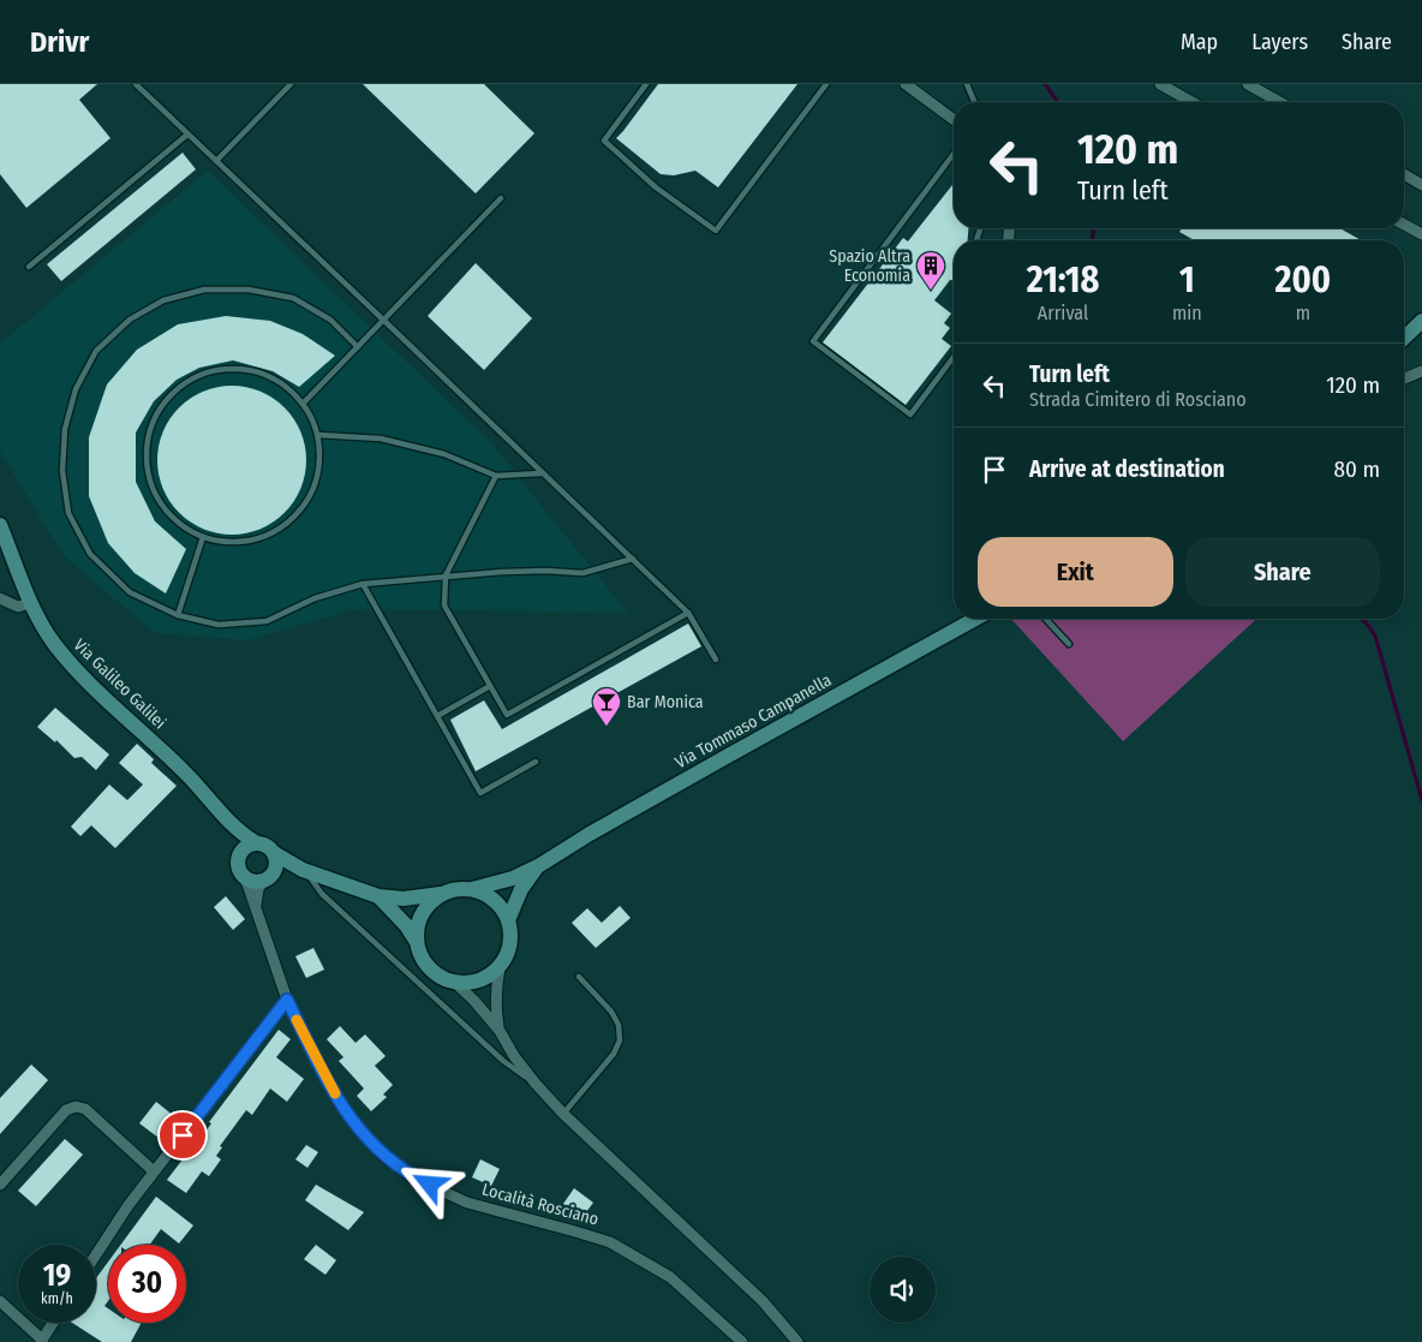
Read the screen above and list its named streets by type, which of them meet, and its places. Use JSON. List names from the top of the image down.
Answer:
{
  "streets": {
    "main road": ["Via Galileo Galilei", "Via Tommaso Campanella"],
    "street": ["Località Rosciano"]
  },
  "places": {
    "building": ["Spazio Altra Economia"],
    "bar": ["Bar Monica"]
  },
  "page": {
    "header": "Drivr",
    "nav": ["Map", "Layers", "Share"],
    "turn": ["120 m", "Turn left"],
    "eta": [
      "21:18",
      "Arrival",
      "1",
      "min",
      "200",
      "m"
    ],
    "list": [
      {
        "name": "Turn left",
        "note": "Strada Cimitero di Rosciano",
        "value": "120 m"
      },
      {
        "name": "Arrive at destination",
        "value": "80 m"
      }
    ],
    "buttons": ["Exit", "Share"],
    "speed": "19 km/h",
    "limit": "30"
  }
}
